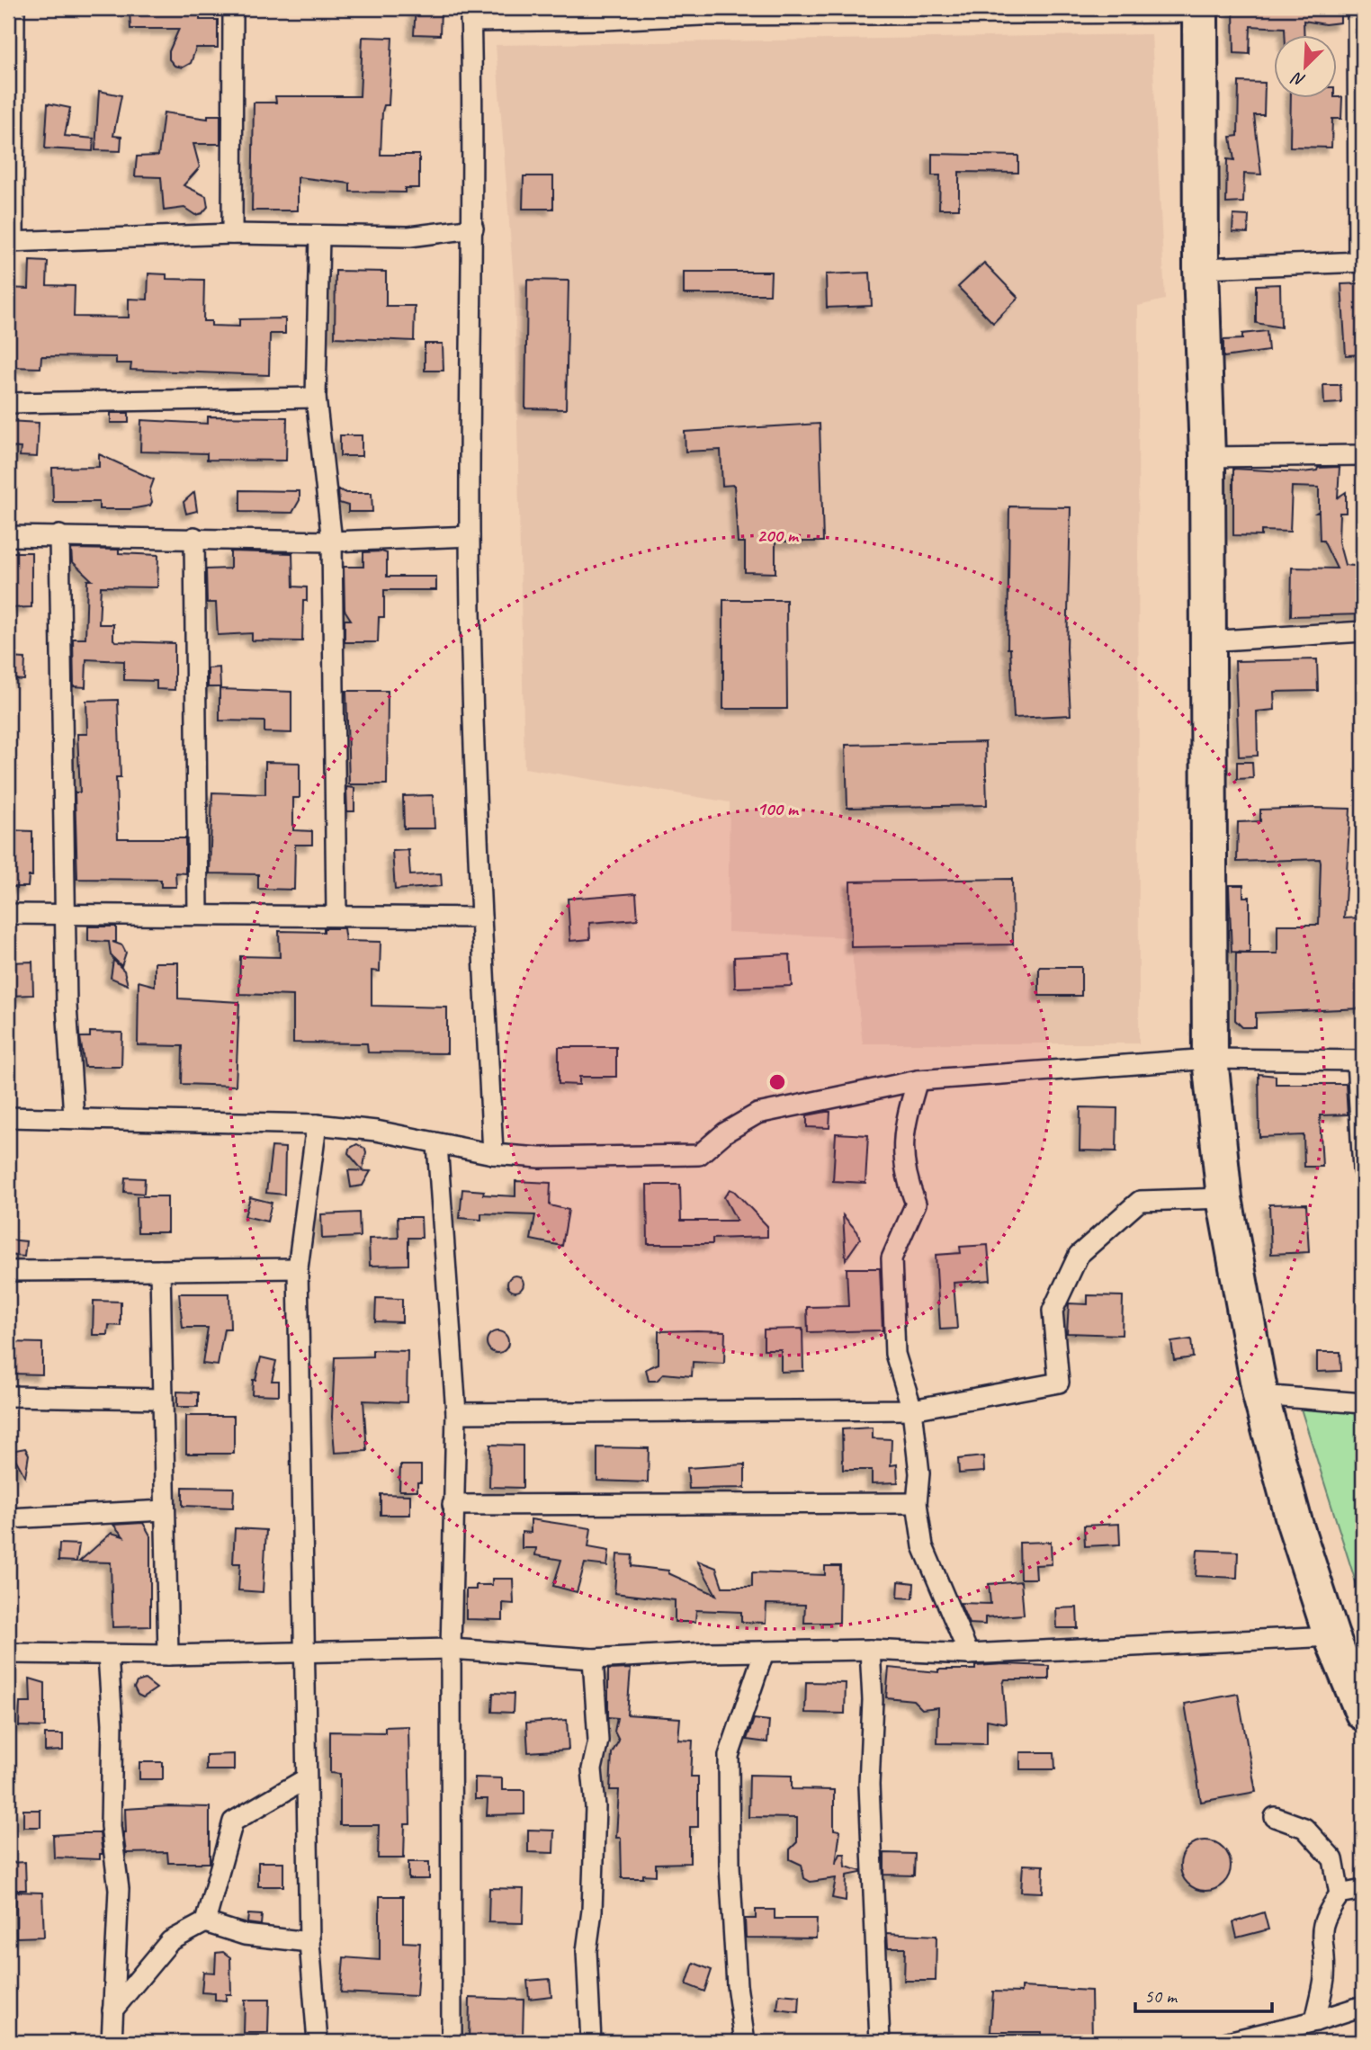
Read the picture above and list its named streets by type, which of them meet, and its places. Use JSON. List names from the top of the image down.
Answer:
{
  "scale_bar": "50 m",
  "north": "bottom left",
  "rings": ["200 m", "100 m"]
}
